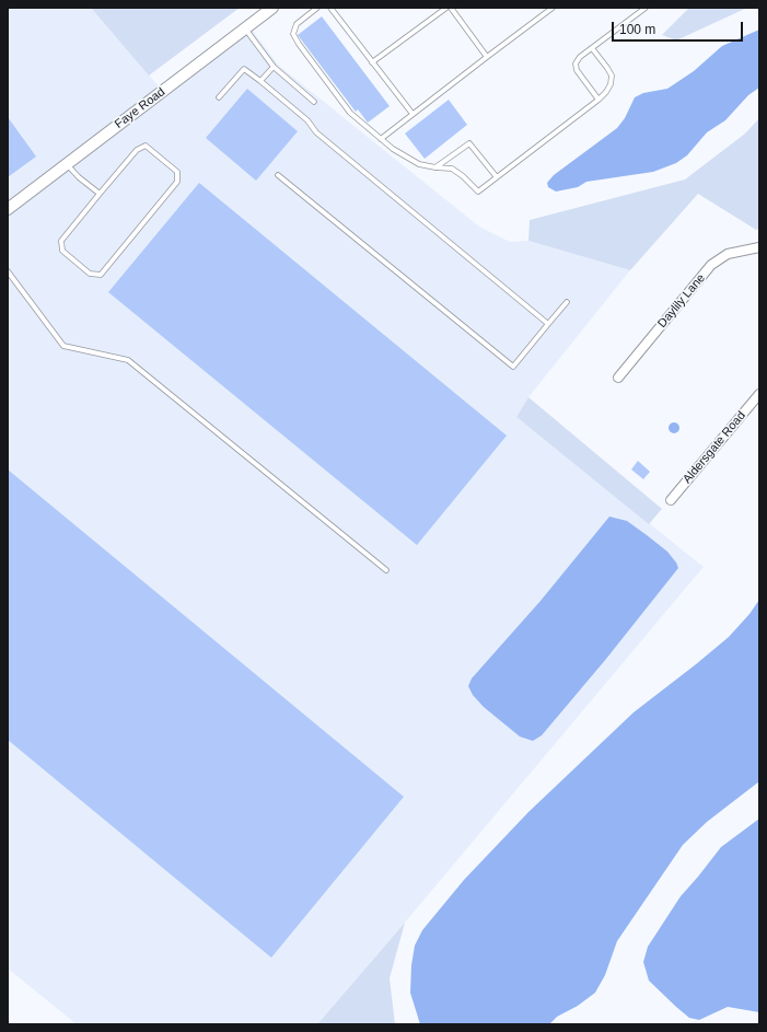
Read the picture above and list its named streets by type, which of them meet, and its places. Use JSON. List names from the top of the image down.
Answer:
{
  "streets": {
    "street": ["Faye Road", "Daylily Lane", "Aldersgate Road"]
  },
  "scale_bar": "100 m"
}
